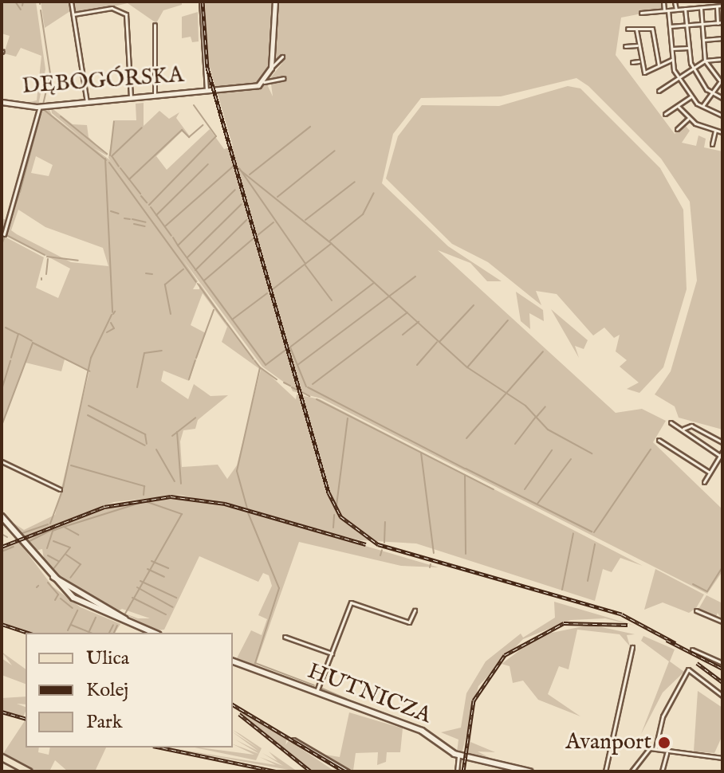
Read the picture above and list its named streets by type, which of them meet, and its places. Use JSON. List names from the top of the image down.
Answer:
{
  "streets": {
    "main road": ["HUTNICZA"],
    "street": ["DĘBOGÓRSKA"]
  },
  "places": ["Avanport"],
  "legend": ["Ulica", "Kolej", "Park"]
}
